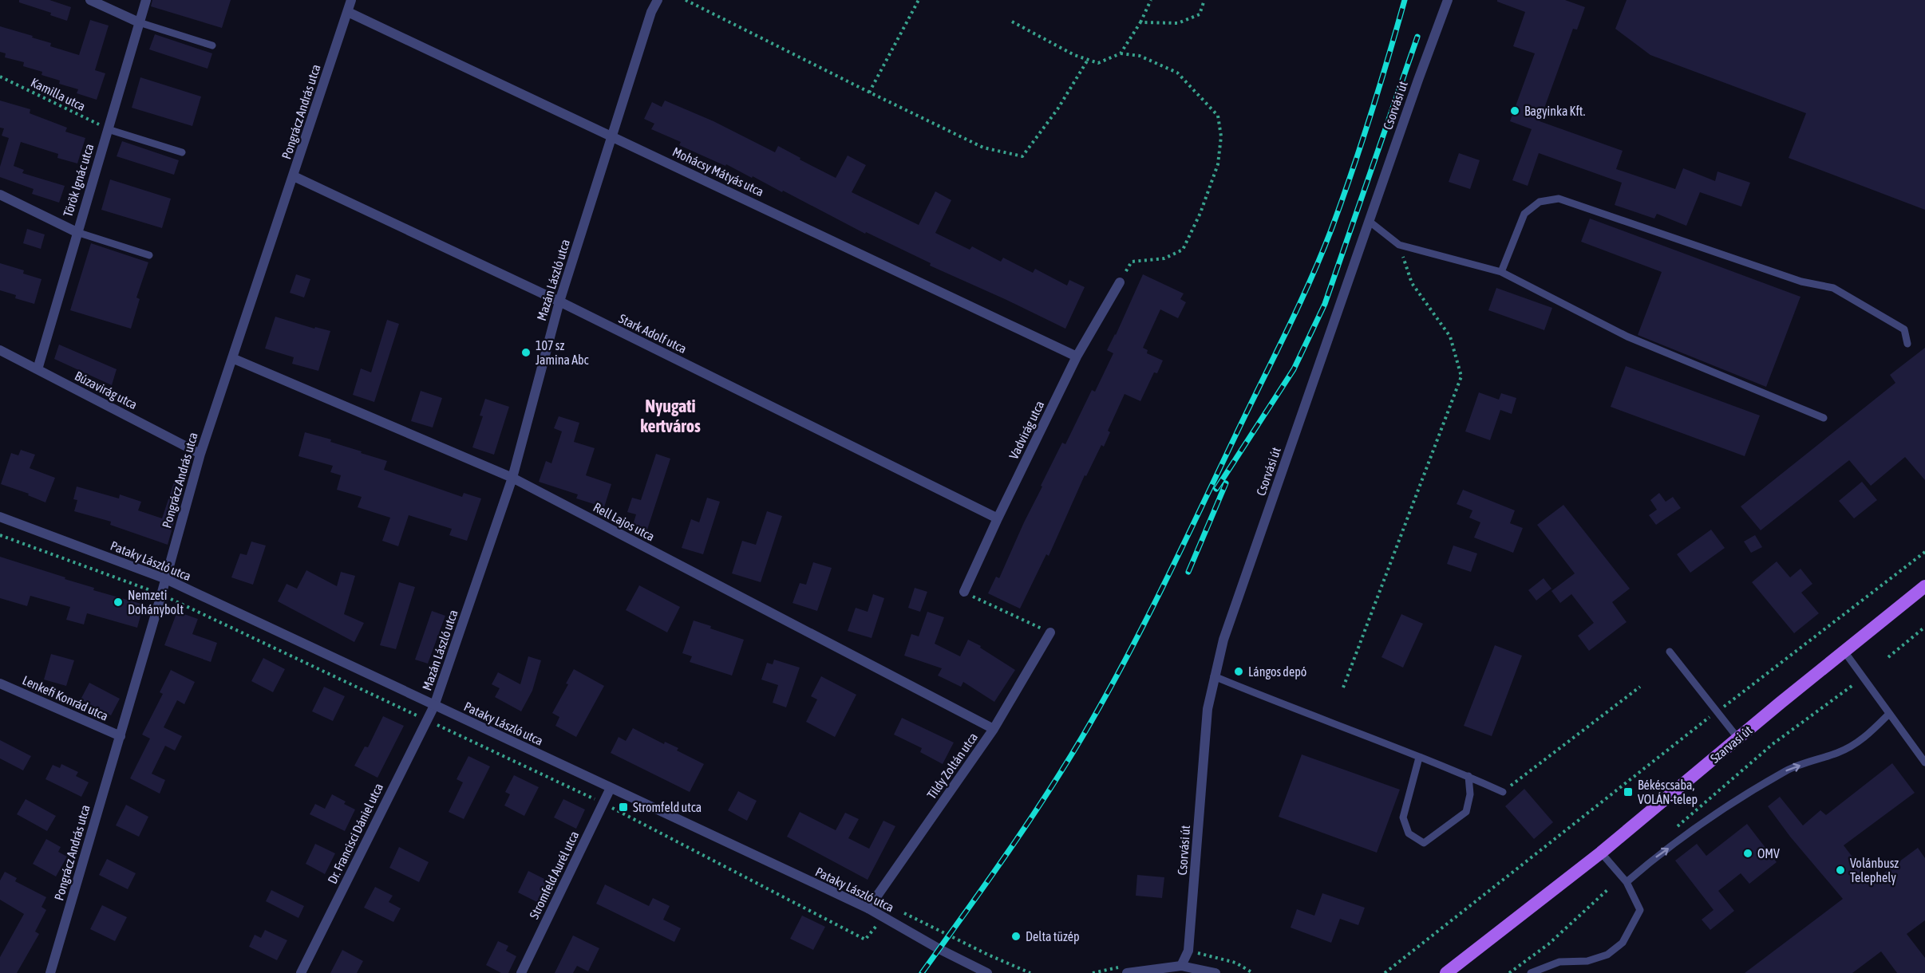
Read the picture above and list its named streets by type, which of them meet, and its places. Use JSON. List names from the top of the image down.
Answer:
{
  "streets": {
    "main road": ["Szarvasi út"],
    "street": [
      "Csorvási út",
      "Pongrácz András utca",
      "Mohácsy Mátyás utca",
      "Török Ignác utca",
      "Mazán László utca",
      "Stark Adolf utca",
      "Búzavirág utca",
      "Vadvirág utca",
      "Rell Lajos utca",
      "Pataky László utca",
      "Lenkefi Konrád utca",
      "Tildy Zoltán utca",
      "Dr. Francisci Dániel utca",
      "Stromfeld Aurél utca"
    ],
    "path": ["Kamilla utca"]
  },
  "crossings": [
    ["Kamilla utca", "Török Ignác utca"],
    ["Pongrácz András utca", "Mohácsy Mátyás utca"],
    ["Pongrácz András utca", "Stark Adolf utca"],
    ["Pongrácz András utca", "Búzavirág utca"],
    ["Pongrácz András utca", "Rell Lajos utca"],
    ["Pongrácz András utca", "Pataky László utca"],
    ["Pongrácz András utca", "Lenkefi Konrád utca"],
    ["Mohácsy Mátyás utca", "Mazán László utca"],
    ["Mohácsy Mátyás utca", "Vadvirág utca"],
    ["Török Ignác utca", "Búzavirág utca"],
    ["Mazán László utca", "Stark Adolf utca"],
    ["Mazán László utca", "Rell Lajos utca"],
    ["Mazán László utca", "Pataky László utca"],
    ["Mazán László utca", "Dr. Francisci Dániel utca"],
    ["Stark Adolf utca", "Vadvirág utca"],
    ["Rell Lajos utca", "Tildy Zoltán utca"],
    ["Pataky László utca", "Tildy Zoltán utca"],
    ["Pataky László utca", "Dr. Francisci Dániel utca"],
    ["Pataky László utca", "Stromfeld Aurél utca"]
  ],
  "districts": ["Nyugati kertváros"],
  "places": {
    "other": [
      "Bagyinka Kft.",
      "107 sz Jamina Abc",
      "Nemzeti Dohánybolt",
      "Lángos depó",
      "OMV",
      "Volánbusz Telephely",
      "Delta tüzép"
    ],
    "transit": ["Békéscsaba, VOLÁN-telep", "Stromfeld utca"]
  }
}
